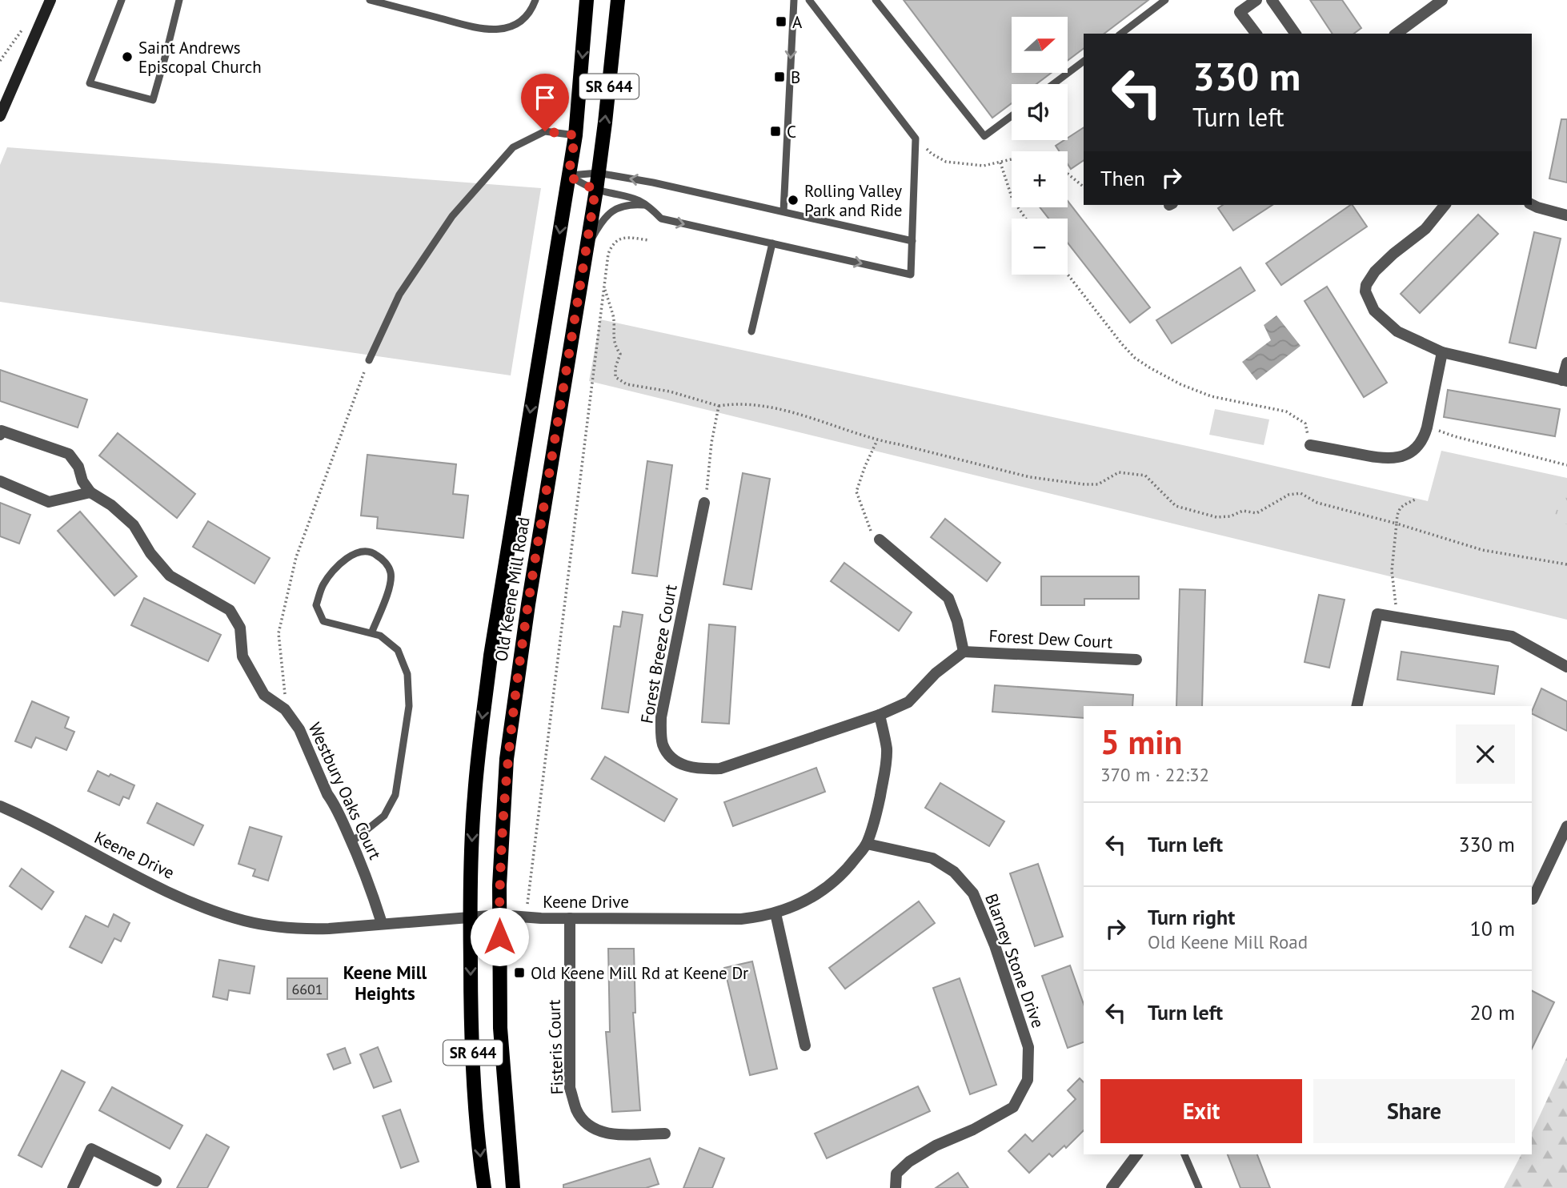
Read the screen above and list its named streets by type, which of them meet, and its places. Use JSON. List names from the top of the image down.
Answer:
{
  "streets": {
    "main road": ["SR 644", "Old Keene Mill Road"],
    "street": [
      "Forest Dew Court",
      "Forest Breeze Court",
      "Westbury Oaks Court",
      "Keene Drive",
      "Blarney Stone Drive",
      "Fisteris Court"
    ]
  },
  "crossings": [
    ["Old Keene Mill Road", "Keene Drive"],
    ["Forest Breeze Court", "Keene Drive"],
    ["Westbury Oaks Court", "Keene Drive"],
    ["Keene Drive", "Blarney Stone Drive"],
    ["Keene Drive", "Fisteris Court"]
  ],
  "districts": ["Keene Mill Heights"],
  "places": {
    "transit": [
      "A",
      "B",
      "C",
      "Old Keene Mill Rd at Keene Dr"
    ],
    "other": ["Saint Andrews Episcopal Church", "Rolling Valley Park and Ride"]
  },
  "house_numbers": ["6601"],
  "north": "right",
  "page": {
    "map_buttons": ["+", "−"],
    "turn": ["330 m", "Turn left"],
    "then": "Then",
    "heading": ["5 min", "370 m · 22:32"],
    "list": [
      {
        "name": "Turn left",
        "value": "330 m"
      },
      {
        "name": "Turn right",
        "note": "Old Keene Mill Road",
        "value": "10 m"
      },
      {
        "name": "Turn left",
        "value": "20 m"
      }
    ],
    "buttons": ["Exit", "Share"]
  }
}
